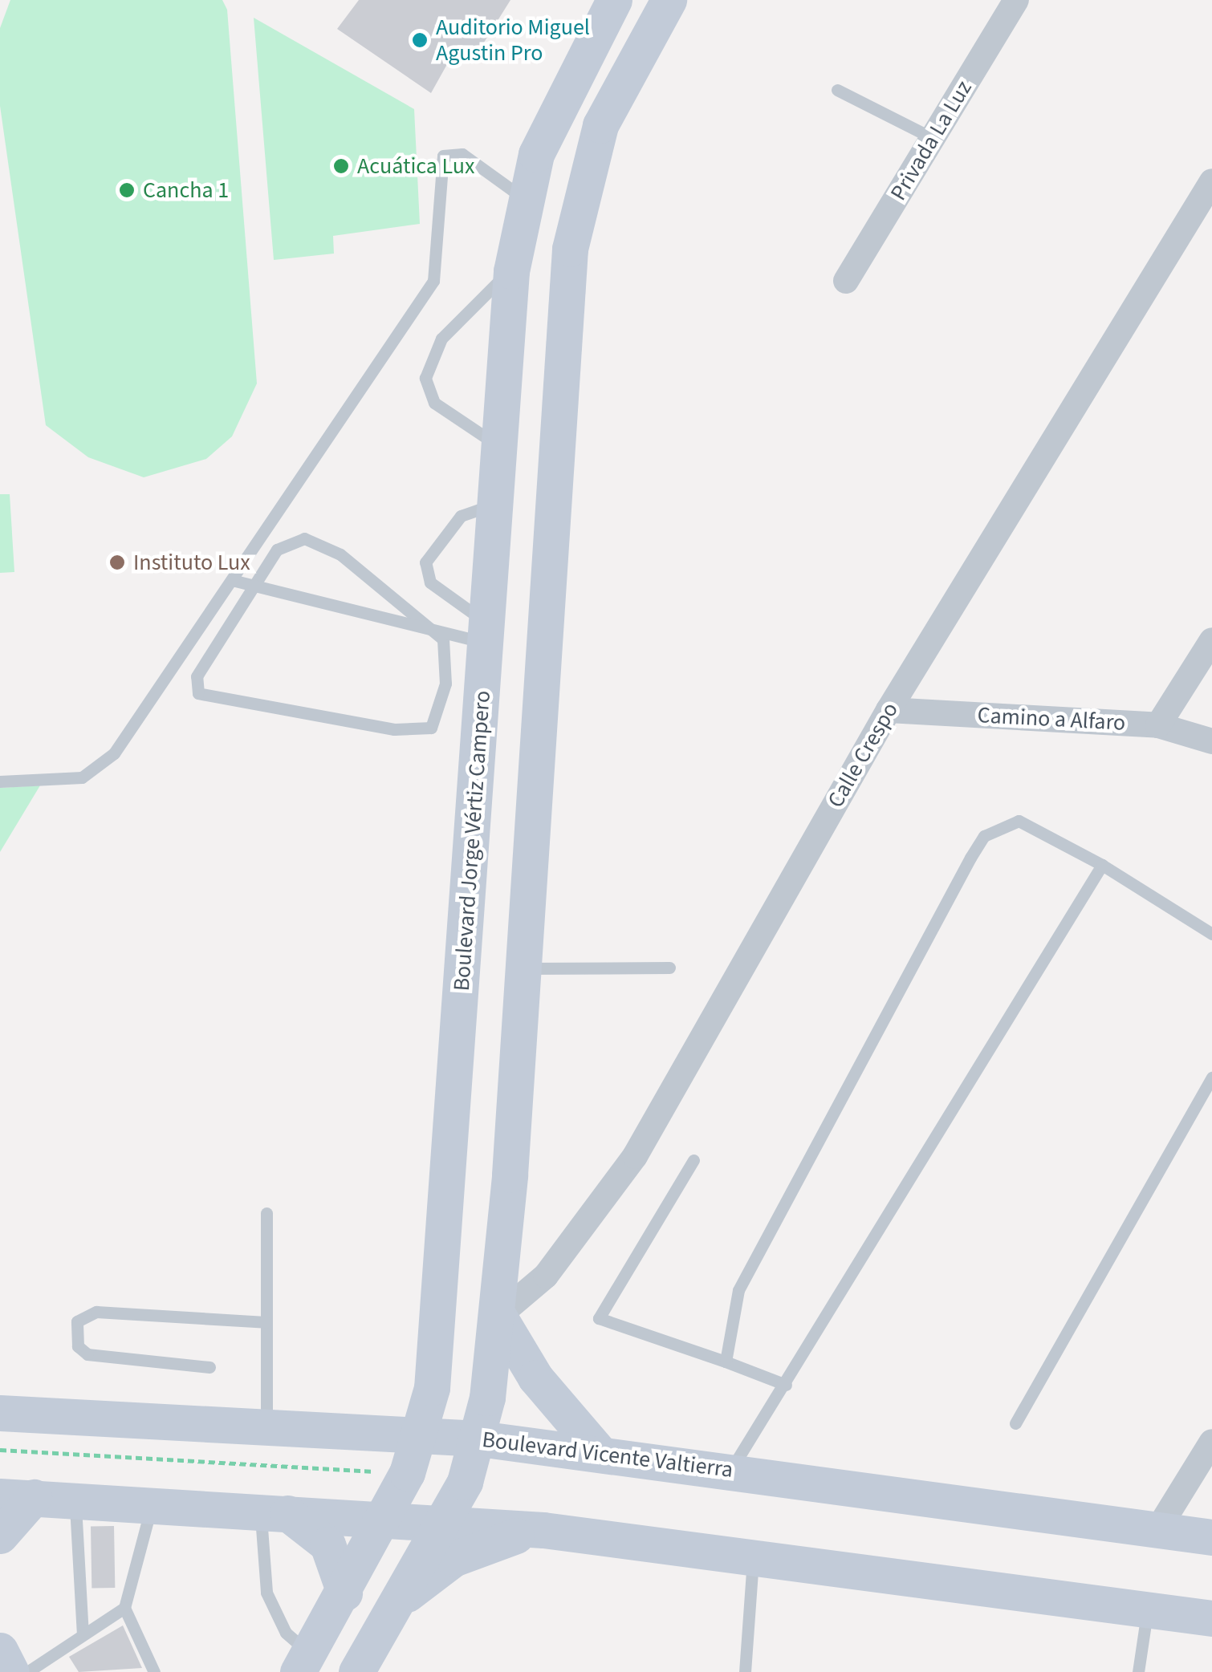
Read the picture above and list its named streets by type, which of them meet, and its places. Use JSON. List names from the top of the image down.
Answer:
{
  "streets": {
    "main road": ["Boulevard Jorge Vértiz Campero", "Boulevard Vicente Valtierra"],
    "street": ["Privada La Luz", "Camino a Alfaro", "Calle Crespo"]
  },
  "crossings": [
    ["Camino a Alfaro", "Calle Crespo"],
    ["Boulevard Jorge Vértiz Campero", "Boulevard Vicente Valtierra"]
  ],
  "places": [
    "Auditorio Miguel Agustin Pro",
    "Acuática Lux",
    "Cancha 1",
    "Instituto Lux"
  ]
}
